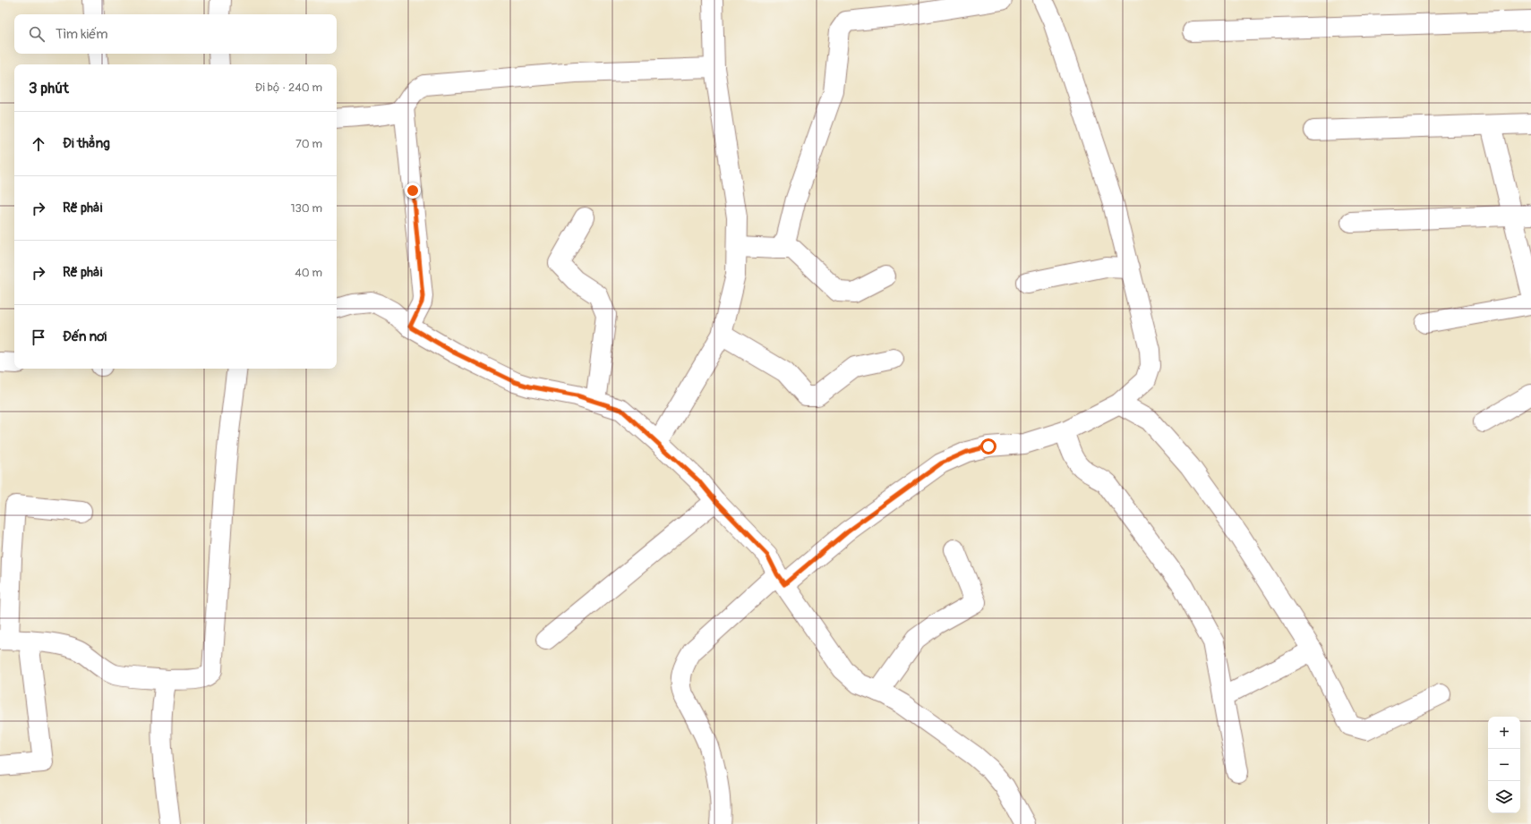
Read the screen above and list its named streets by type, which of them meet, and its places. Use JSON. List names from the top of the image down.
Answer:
{
  "page": {
    "search": "Tìm kiếm",
    "heading": ["3 phút", "Đi bộ · 240 m"],
    "list": [
      ["Đi thẳng", "70 m"],
      ["Rẽ phải", "130 m"],
      ["Rẽ phải", "40 m"],
      "Đến nơi"
    ],
    "map_buttons": ["+", "−"]
  }
}
